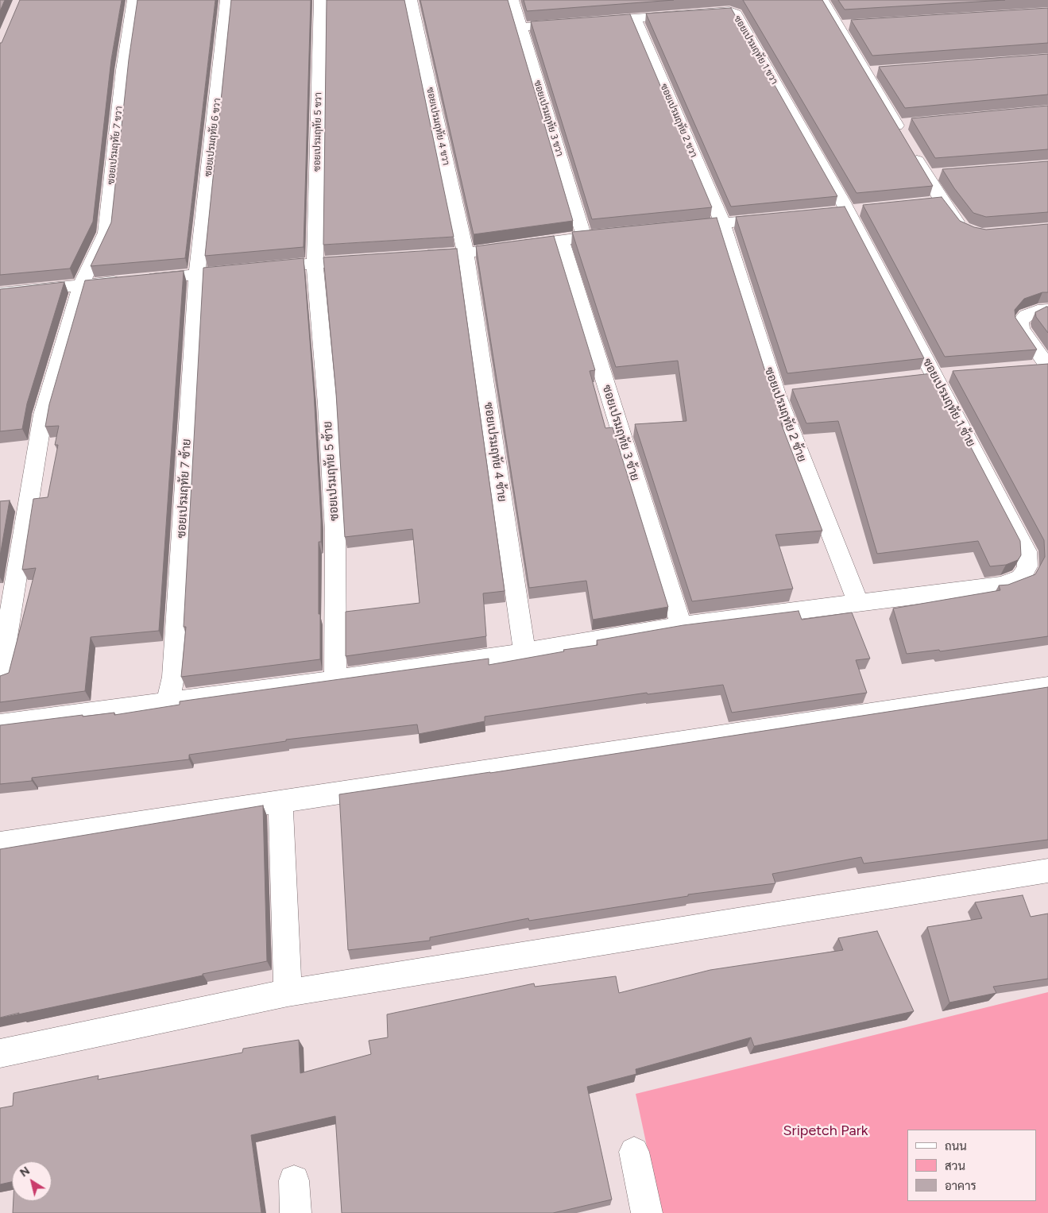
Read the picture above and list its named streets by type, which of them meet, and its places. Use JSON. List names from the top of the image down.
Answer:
{
  "streets": {
    "street": [
      "ซอยเปรมฤทัย 1 ขวา",
      "ซอยเปรมฤทัย 3 ขวา",
      "ซอยเปรมฤทัย 2 ขวา",
      "ซอยเปรมฤทัย 4 ขวา",
      "ซอยเปรมฤทัย 5 ขวา",
      "ซอยเปรมฤทัย 6 ขวา",
      "ซอยเปรมฤทัย 7 ขวา",
      "ซอยเปรมฤทัย 1 ซ้าย",
      "ซอยเปรมฤทัย 2 ซ้าย",
      "ซอยเปรมฤทัย 3 ซ้าย",
      "ซอยเปรมฤทัย 4 ซ้าย",
      "ซอยเปรมฤทัย 5 ซ้าย",
      "ซอยเปรมฤทัย 7 ซ้าย"
    ]
  },
  "crossings": [
    ["ซอยเปรมฤทัย 1 ขวา", "ซอยเปรมฤทัย 2 ขวา"],
    ["ซอยเปรมฤทัย 1 ขวา", "ซอยเปรมฤทัย 1 ซ้าย"],
    ["ซอยเปรมฤทัย 2 ขวา", "ซอยเปรมฤทัย 2 ซ้าย"],
    ["ซอยเปรมฤทัย 4 ขวา", "ซอยเปรมฤทัย 4 ซ้าย"],
    ["ซอยเปรมฤทัย 5 ขวา", "ซอยเปรมฤทัย 5 ซ้าย"],
    ["ซอยเปรมฤทัย 6 ขวา", "ซอยเปรมฤทัย 7 ซ้าย"],
    ["ซอยเปรมฤทัย 1 ซ้าย", "ซอยเปรมฤทัย 2 ซ้าย"],
    ["ซอยเปรมฤทัย 1 ซ้าย", "ซอยเปรมฤทัย 3 ซ้าย"],
    ["ซอยเปรมฤทัย 1 ซ้าย", "ซอยเปรมฤทัย 4 ซ้าย"],
    ["ซอยเปรมฤทัย 1 ซ้าย", "ซอยเปรมฤทัย 5 ซ้าย"],
    ["ซอยเปรมฤทัย 1 ซ้าย", "ซอยเปรมฤทัย 7 ซ้าย"]
  ],
  "parks": ["Sripetch Park"],
  "legend": ["ถนน", "สวน", "อาคาร"],
  "north": "top left"
}
